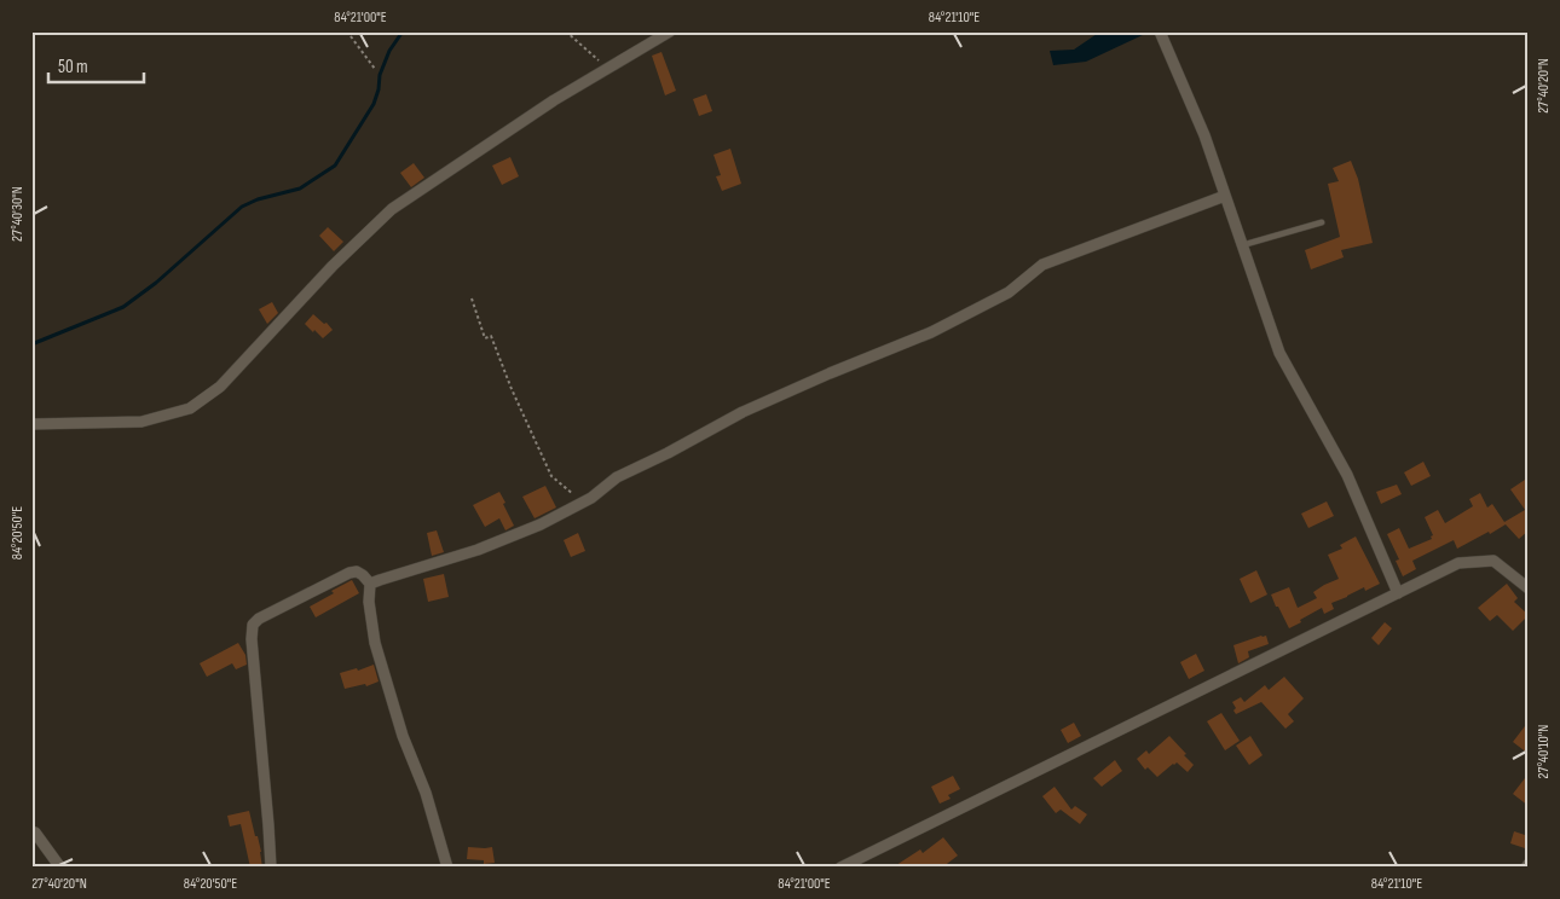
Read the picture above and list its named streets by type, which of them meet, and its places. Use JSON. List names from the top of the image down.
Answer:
{
  "scale_bar": "50 m",
  "coordinates": [
    "84°21'00\"E",
    "84°21'10\"E",
    "27°40'20\"N",
    "27°40'30\"N",
    "84°20'50\"E",
    "27°40'10\"N"
  ]
}
